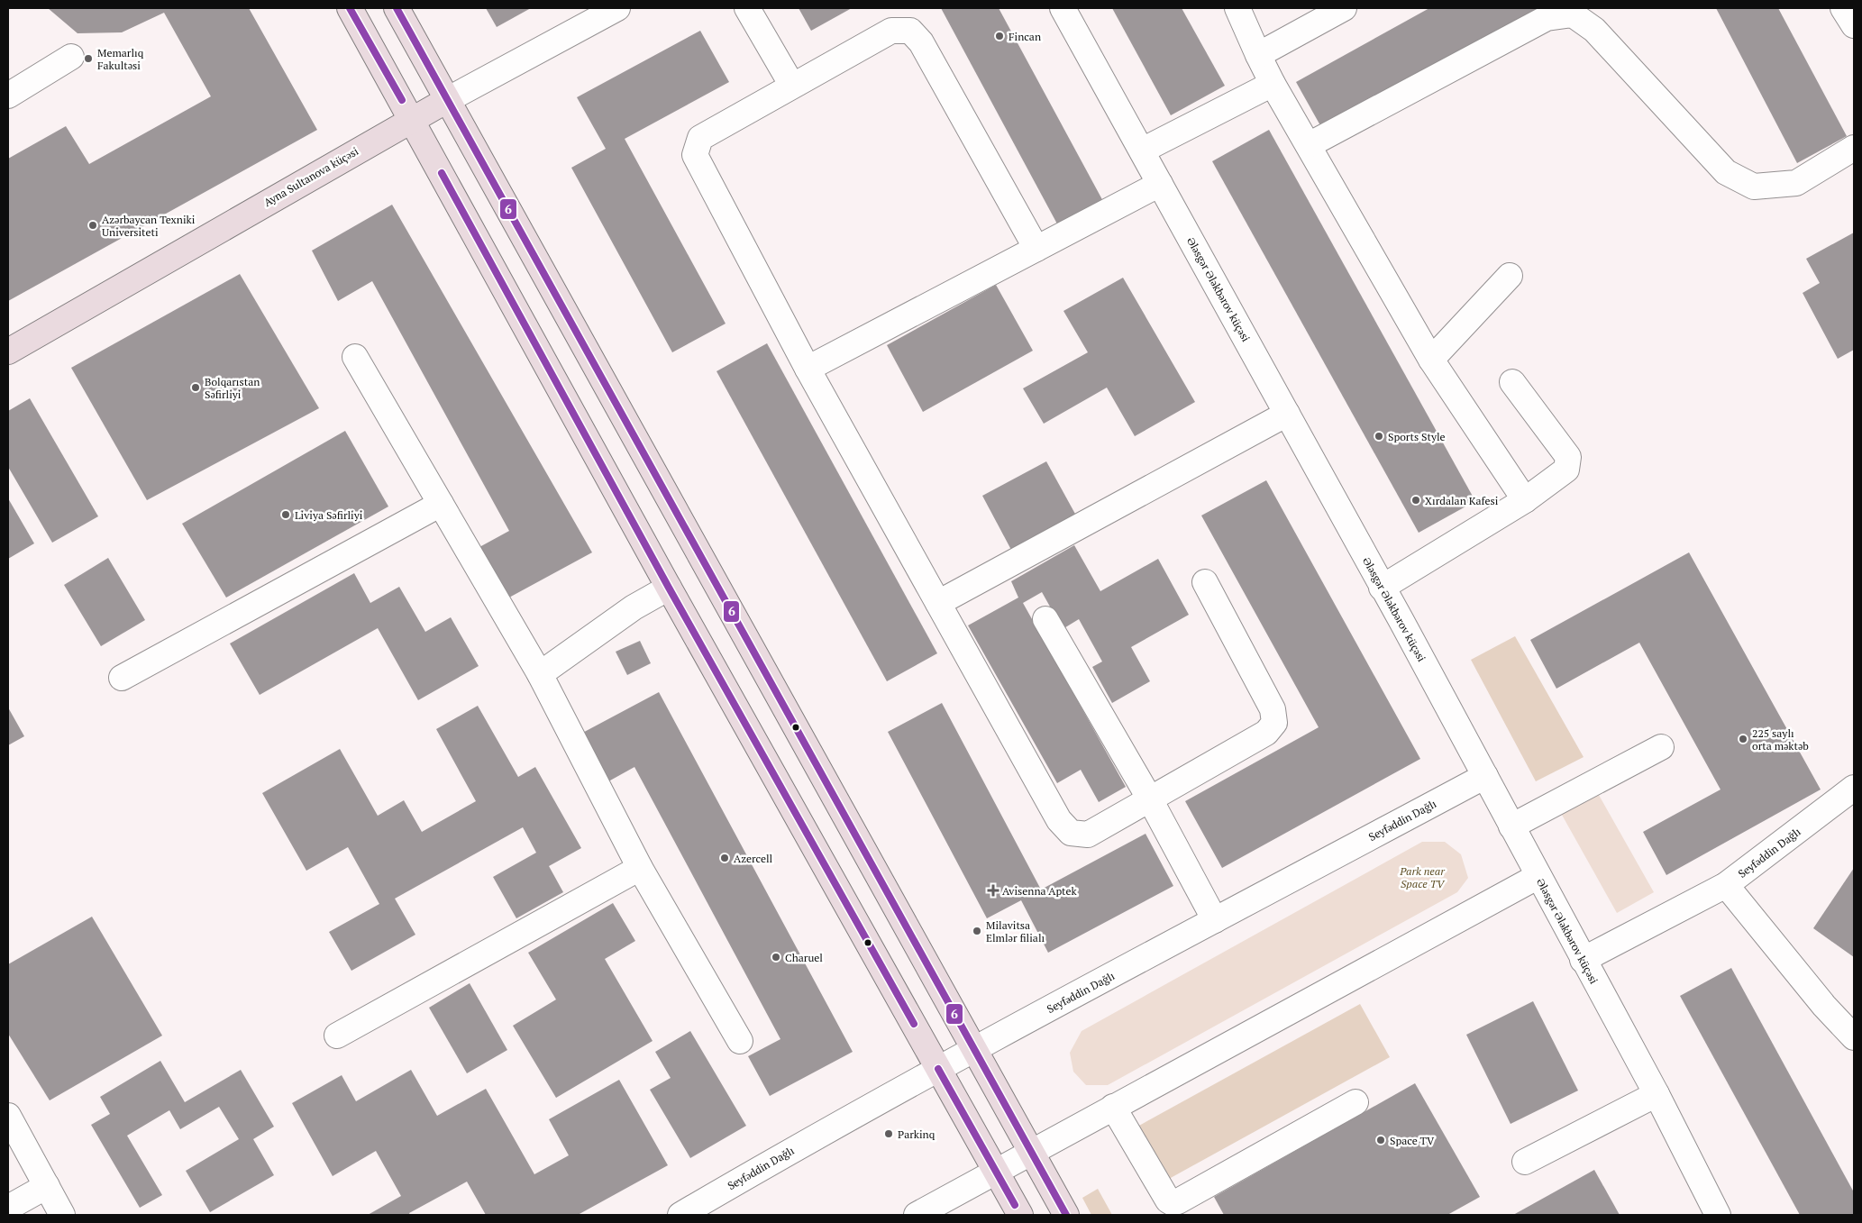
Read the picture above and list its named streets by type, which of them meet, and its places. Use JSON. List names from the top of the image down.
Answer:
{
  "streets": {
    "main road": ["Ayna Sultanova küçəsi"],
    "street": ["Ələsgər Ələkbərov küçəsi", "Seyfəddin Dağlı"]
  },
  "crossings": [
    ["Ələsgər Ələkbərov küçəsi", "Seyfəddin Dağlı"]
  ],
  "parks": ["Park near Space TV"],
  "places": {
    "other": [
      "Fincan",
      "Memarlıq Fakultəsi",
      "Azərbaycan Texniki Universiteti",
      "Bolqarıstan Səfirliyi",
      "Sports Style",
      "Xırdalan Kafesi",
      "Liviya Səfirliyi",
      "225 saylı orta məktəb",
      "Azercell",
      "Milavitsa Elmlər filialı",
      "Charuel",
      "Parkinq",
      "Space TV"
    ],
    "health": ["Avisenna Aptek"]
  },
  "lines": ["transit line 6"]
}
